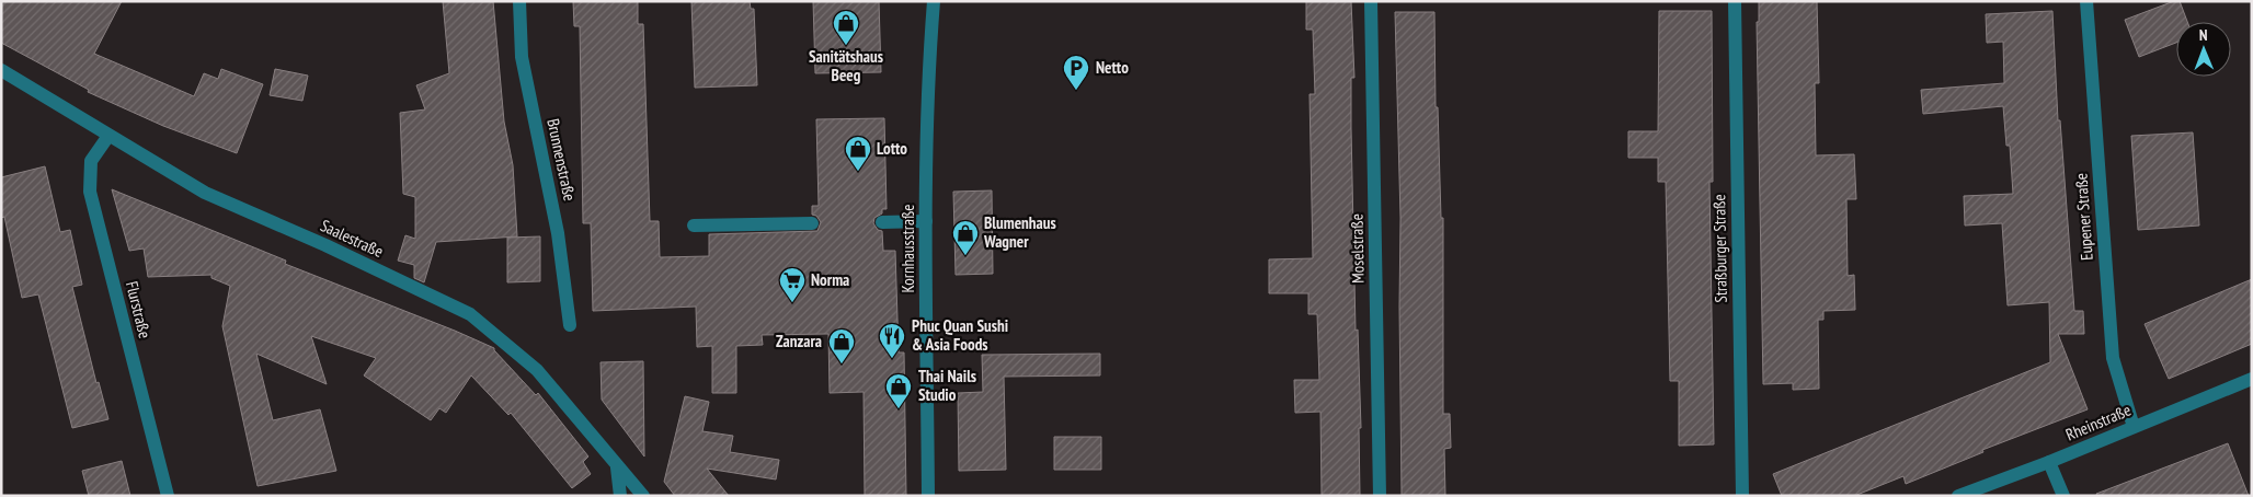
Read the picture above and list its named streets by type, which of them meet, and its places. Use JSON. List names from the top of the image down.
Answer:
{
  "streets": {
    "street": [
      "Brunnenstraße",
      "Eupener Straße",
      "Saalestraße",
      "Kornhausstraße",
      "Moselstraße",
      "Straßburger Straße",
      "Flurstraße",
      "Rheinstraße"
    ]
  },
  "crossings": [
    ["Eupener Straße", "Rheinstraße"],
    ["Saalestraße", "Flurstraße"]
  ],
  "places": {
    "shop": [
      "Sanitätshaus Beeg",
      "Lotto",
      "Blumenhaus Wagner",
      "Zanzara",
      "Thai Nails Studio"
    ],
    "parking": ["Netto"],
    "supermarket": ["Norma"],
    "restaurant": ["Phuc Quan Sushi & Asia Foods"]
  },
  "north": "top"
}
